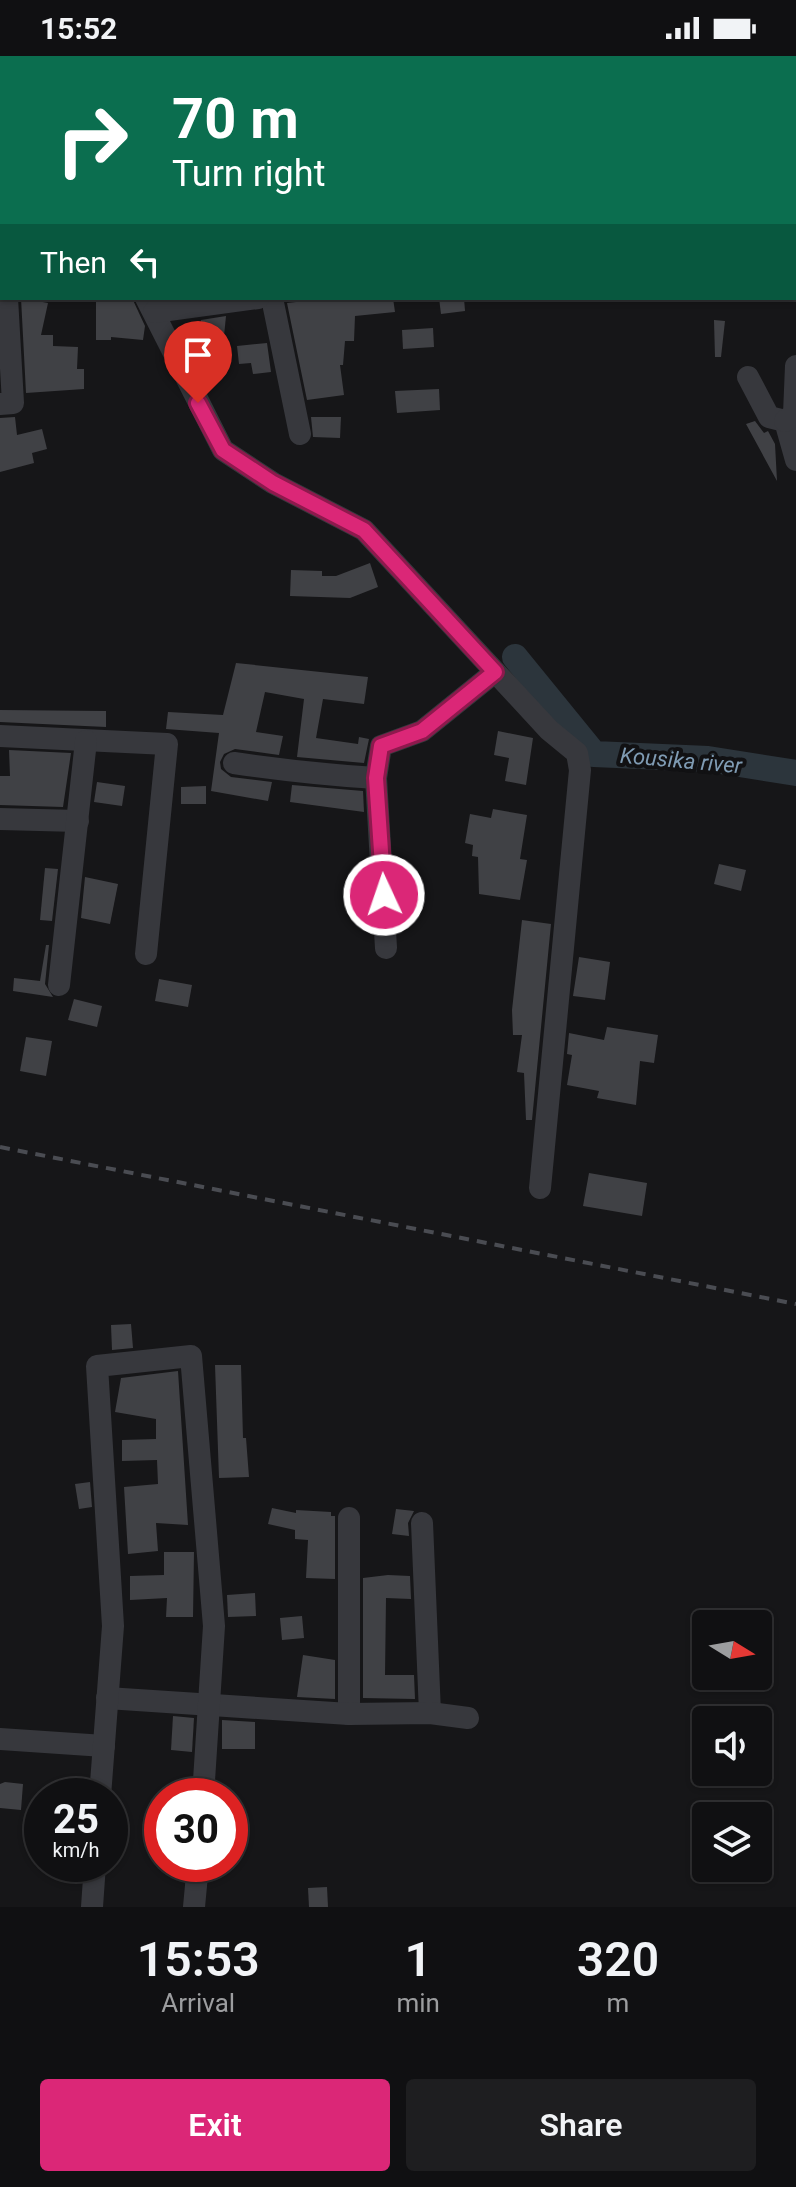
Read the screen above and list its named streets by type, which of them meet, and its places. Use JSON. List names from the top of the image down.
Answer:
{
  "water": ["Kousika river"],
  "north": "right",
  "page": {
    "status": "15:52",
    "turn": ["70 m", "Turn right"],
    "then": "Then",
    "speed": "25 km/h",
    "limit": "30",
    "eta": [
      "15:53",
      "Arrival",
      "1",
      "min",
      "320",
      "m"
    ],
    "buttons": ["Exit", "Share"]
  }
}
